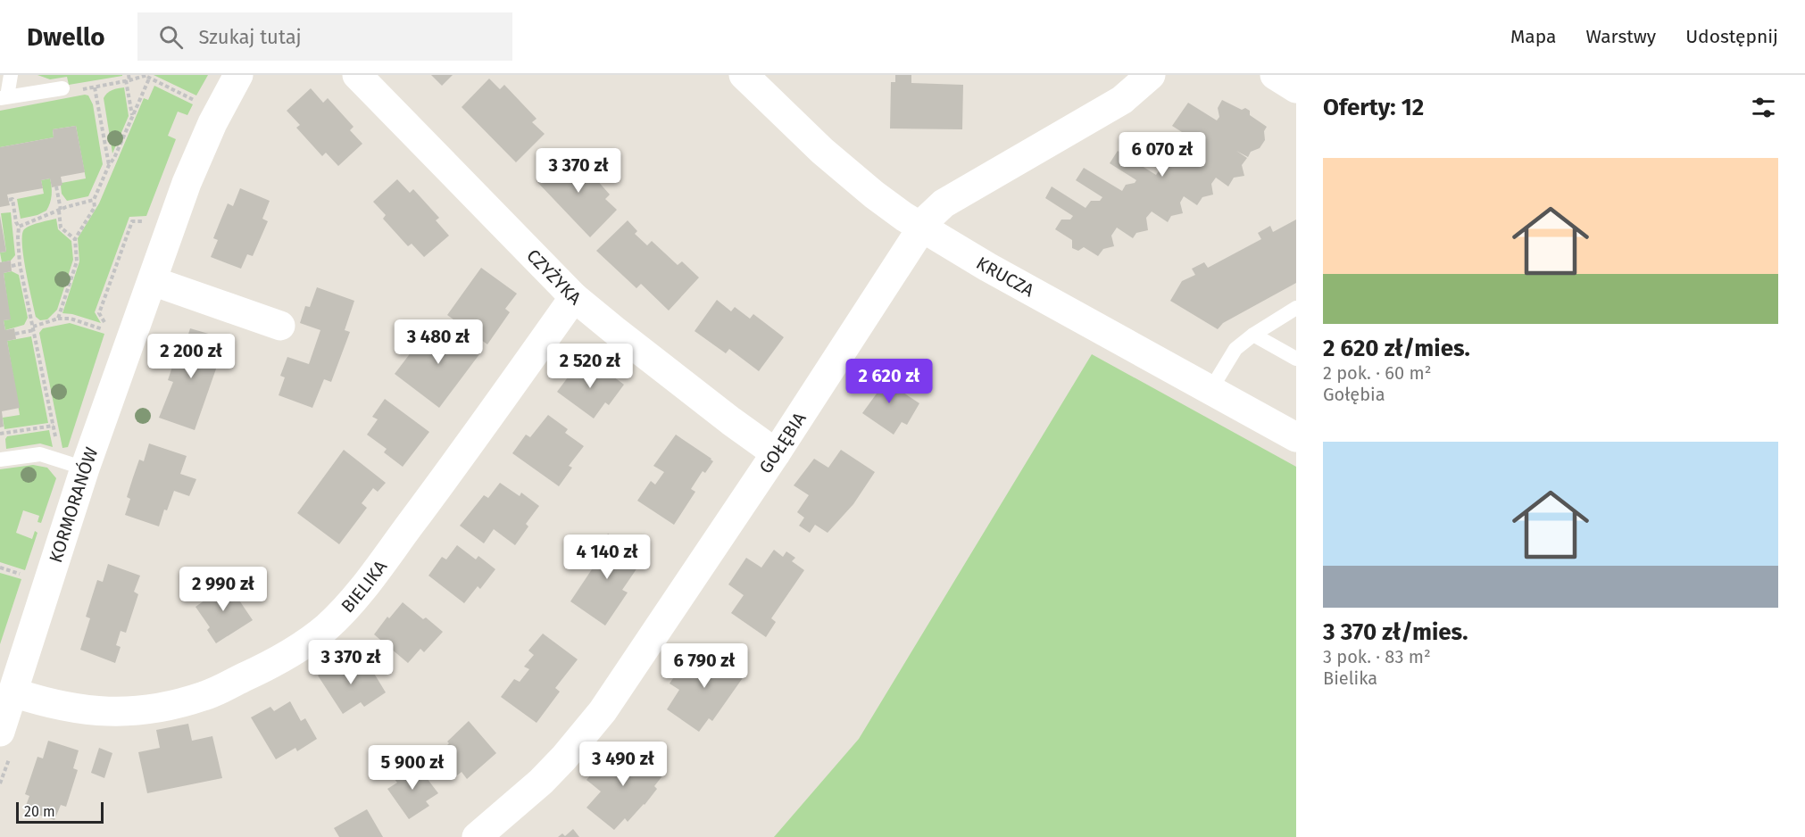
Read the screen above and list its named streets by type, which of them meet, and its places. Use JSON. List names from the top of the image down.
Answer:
{
  "streets": {
    "street": [
      "CZYŻYKA",
      "KRUCZA",
      "GOŁĘBIA",
      "KORMORANÓW",
      "BIELIKA"
    ]
  },
  "crossings": [
    ["CZYŻYKA", "GOŁĘBIA"],
    ["CZYŻYKA", "BIELIKA"],
    ["KRUCZA", "GOŁĘBIA"],
    ["KORMORANÓW", "BIELIKA"]
  ],
  "scale_bar": "20 m",
  "page": {
    "header": "Dwello",
    "search": "Szukaj tutaj",
    "nav": ["Mapa", "Warstwy", "Udostępnij"],
    "heading": "Oferty: 12",
    "price": [
      "6 070 zł",
      "3 370 zł",
      "3 480 zł",
      "2 200 zł",
      "2 520 zł",
      "2 620 zł",
      "4 140 zł",
      "2 990 zł",
      "3 370 zł",
      "6 790 zł",
      "3 490 zł",
      "5 900 zł"
    ],
    "list": [
      {
        "name": "2 620 zł/mies.",
        "note": "2 pok. · 60 m² · Gołębia"
      },
      {
        "name": "3 370 zł/mies.",
        "note": "3 pok. · 83 m² · Bielika"
      }
    ],
    "scale": "20 m"
  }
}
